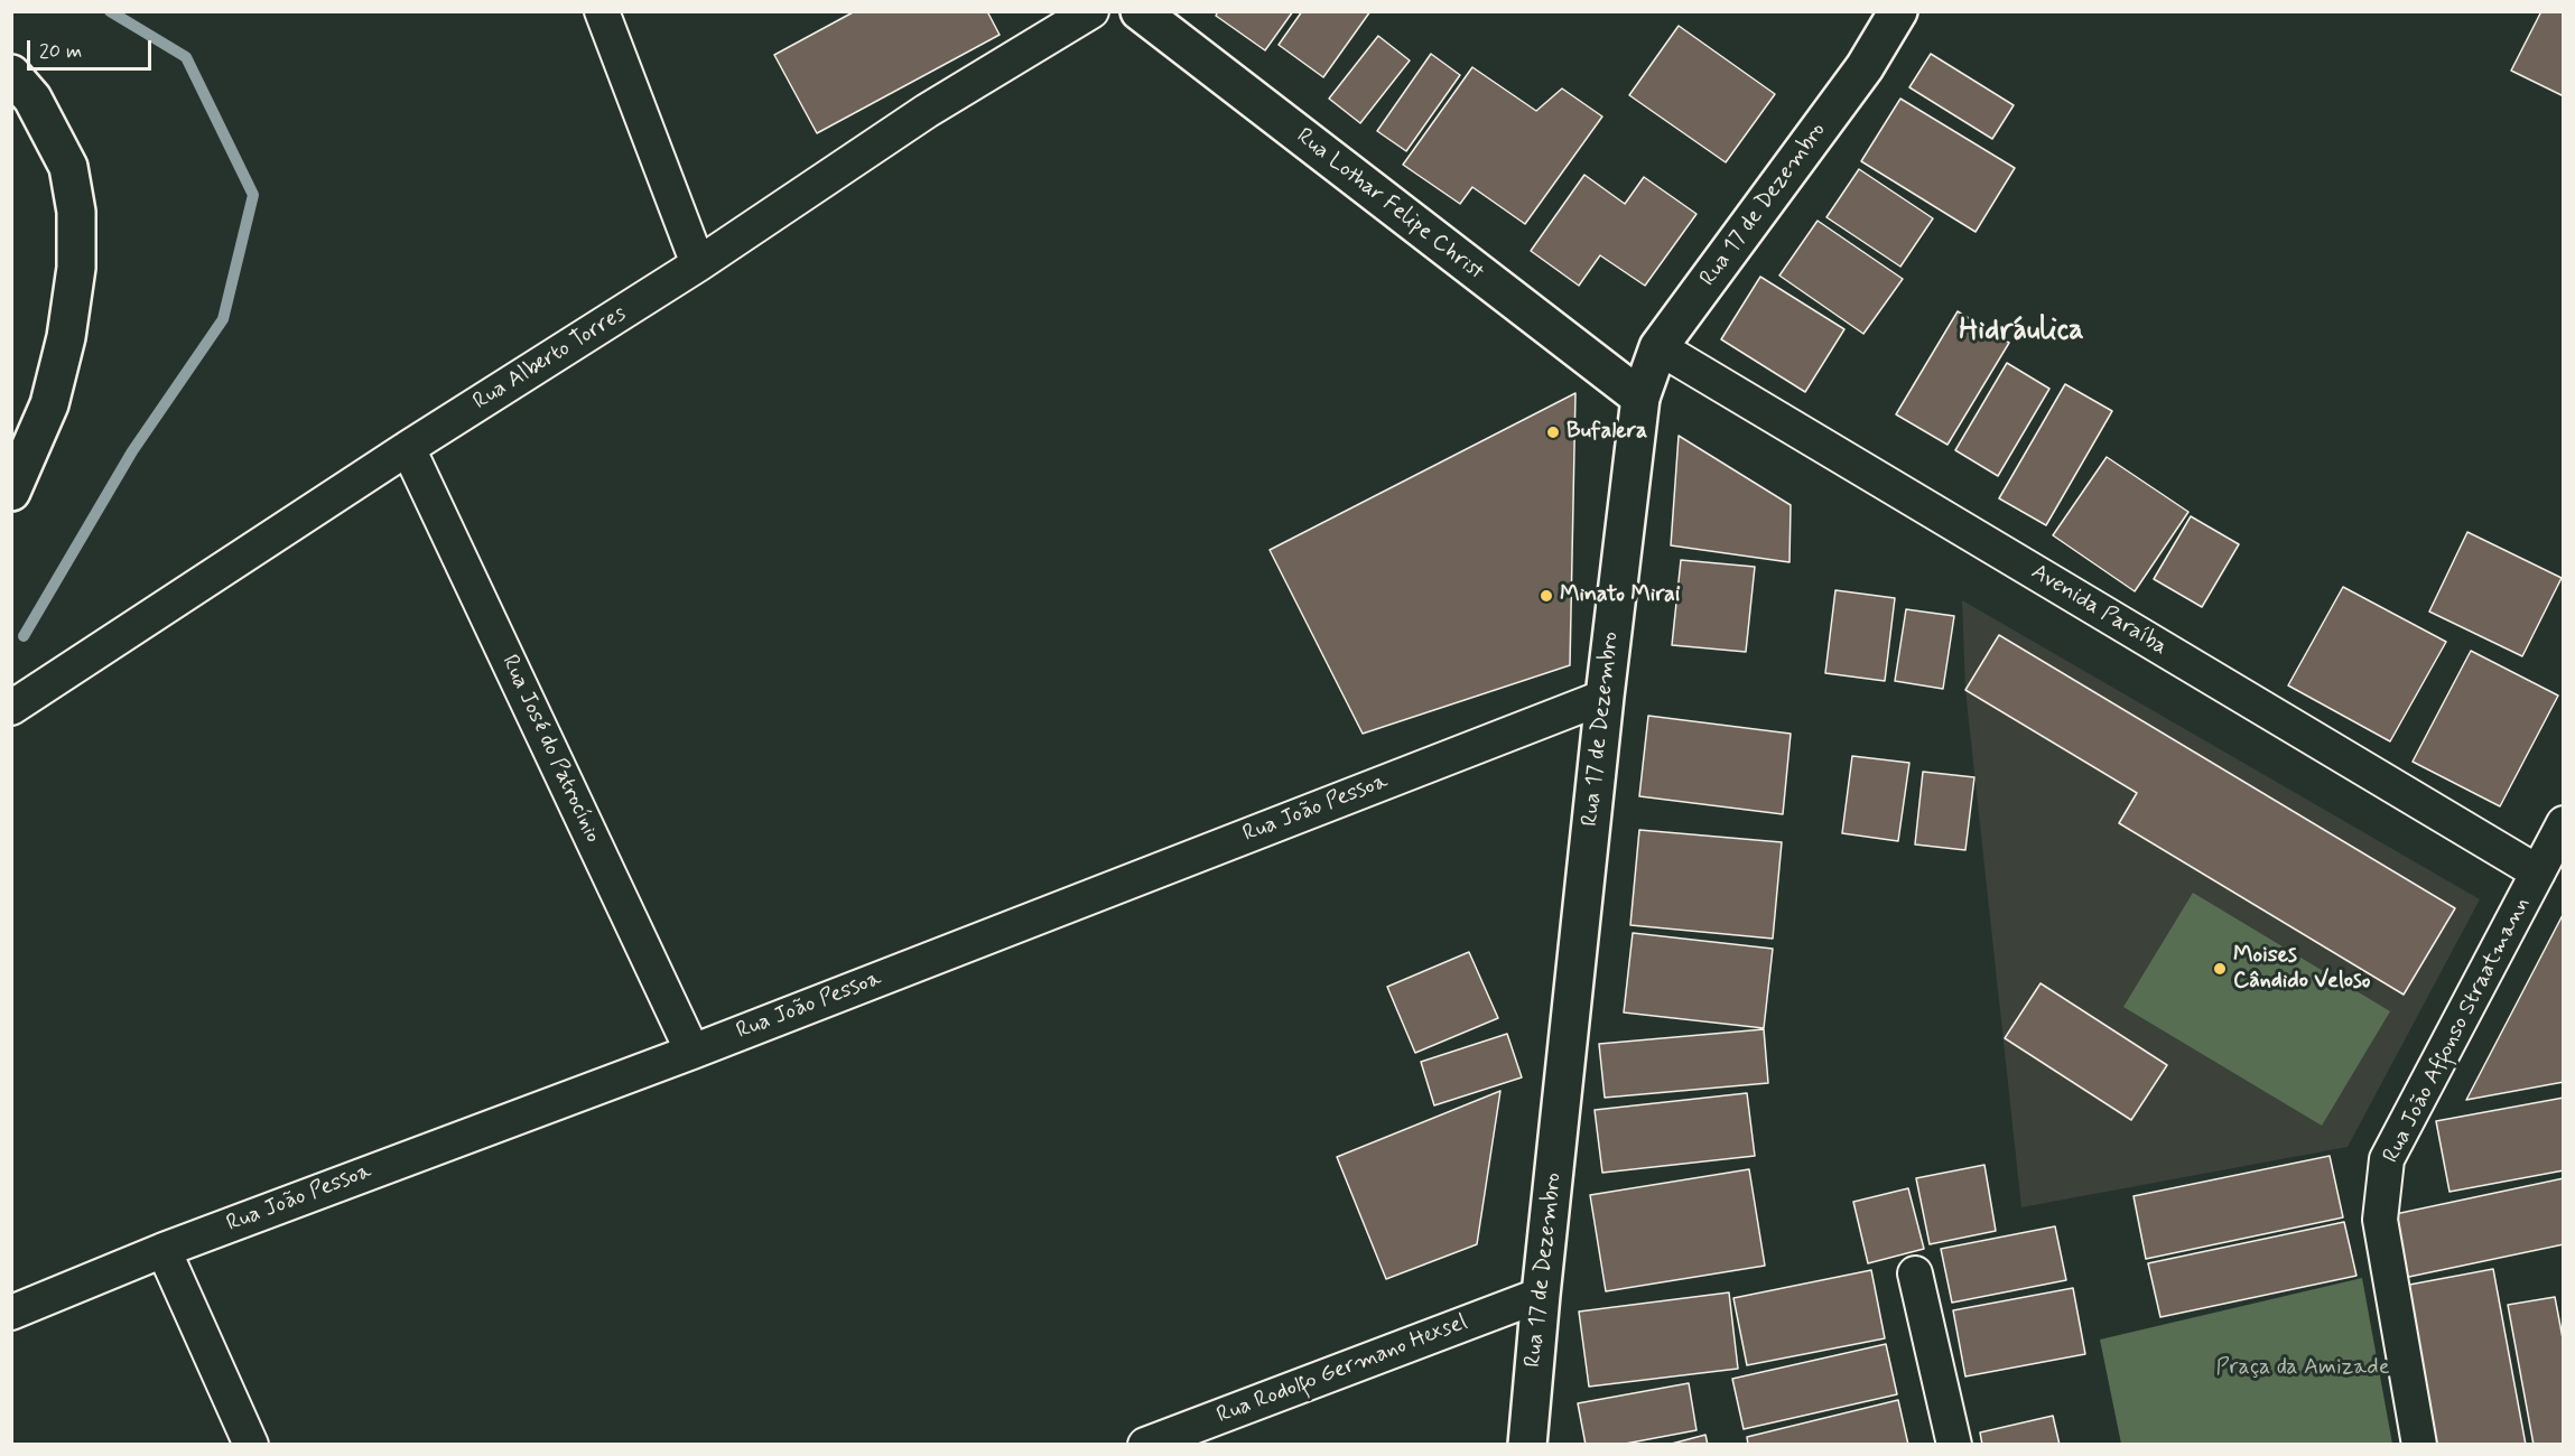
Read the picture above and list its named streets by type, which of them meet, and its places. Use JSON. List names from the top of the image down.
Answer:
{
  "streets": {
    "main road": ["Rua Lothar Felipe Christ", "Rua 17 de Dezembro"],
    "street": [
      "Rua Alberto Torres",
      "Avenida Paraíba",
      "Rua José do Patrocínio",
      "Rua João Pessoa",
      "Rua João Affonso Straatmann",
      "Rua Rodolfo Germano Hexsel"
    ]
  },
  "crossings": [
    ["Rua Lothar Felipe Christ", "Rua 17 de Dezembro"],
    ["Rua 17 de Dezembro", "Avenida Paraíba"],
    ["Rua 17 de Dezembro", "Rua João Pessoa"],
    ["Rua 17 de Dezembro", "Rua Rodolfo Germano Hexsel"],
    ["Rua Alberto Torres", "Rua José do Patrocínio"],
    ["Avenida Paraíba", "Rua João Affonso Straatmann"],
    ["Rua José do Patrocínio", "Rua João Pessoa"]
  ],
  "districts": ["Hidráulica"],
  "parks": ["Praça da Amizade"],
  "places": ["Bufalera", "Minato Mirai", "Moises Cândido Veloso"],
  "scale_bar": "20 m"
}
